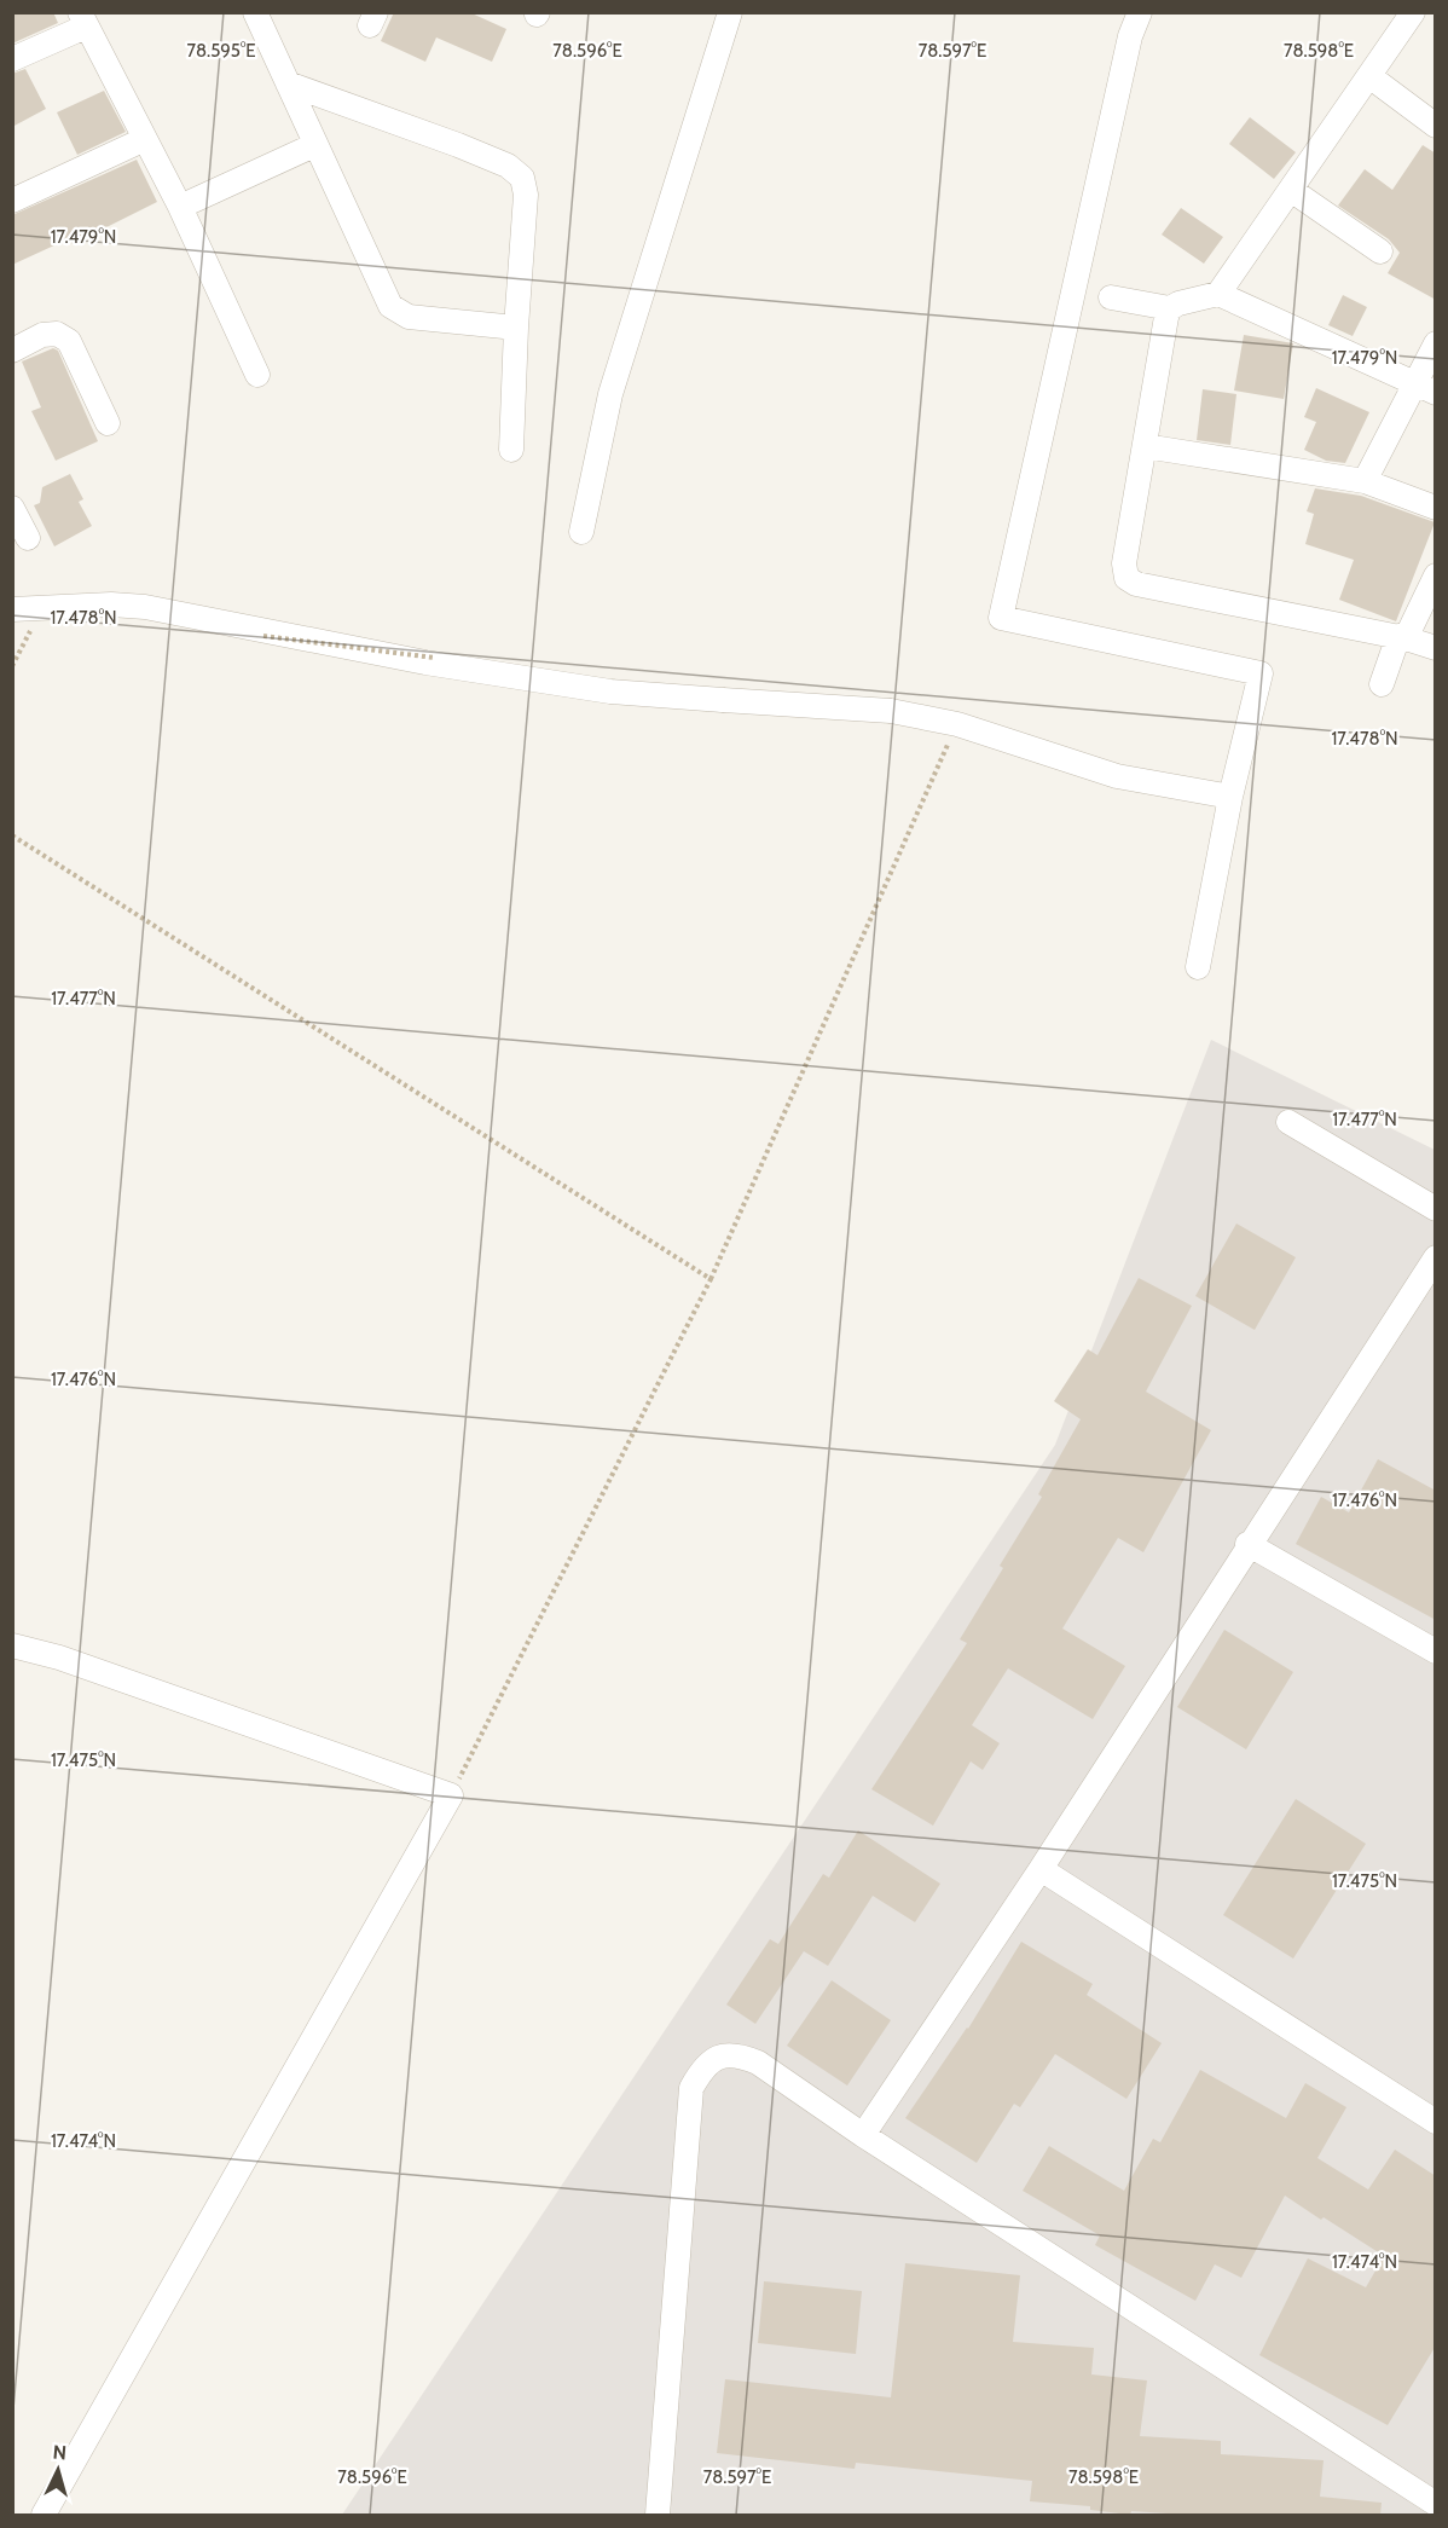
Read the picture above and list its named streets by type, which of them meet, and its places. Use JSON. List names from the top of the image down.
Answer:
{
  "north": "top",
  "coordinates": [
    "78.595°E",
    "78.596°E",
    "78.597°E",
    "78.598°E",
    "17.479°N",
    "17.478°N",
    "17.477°N",
    "17.476°N",
    "17.475°N",
    "17.474°N"
  ]
}
